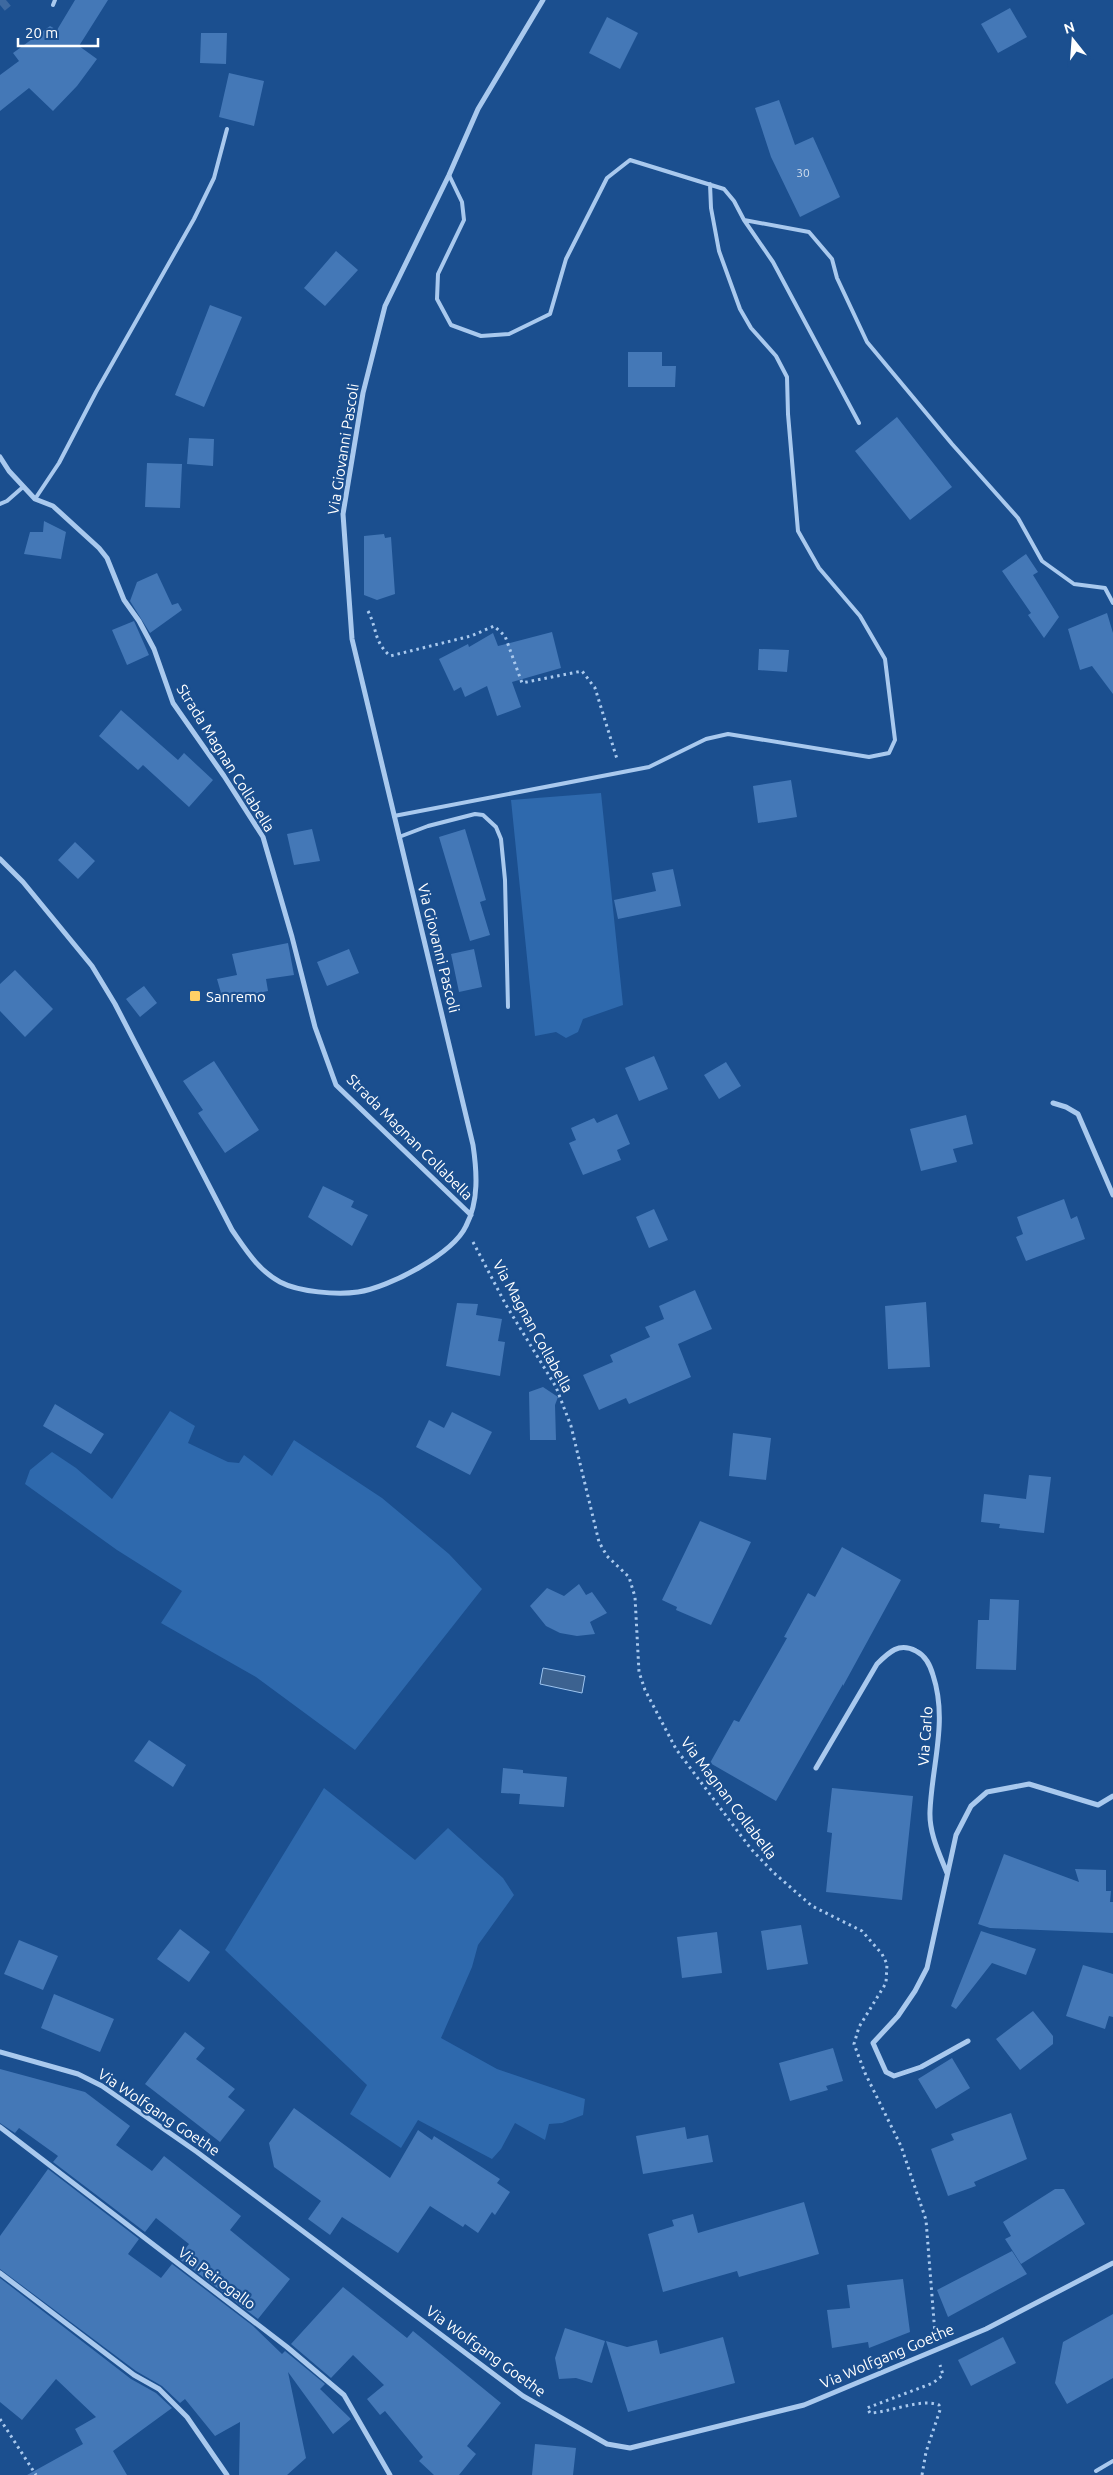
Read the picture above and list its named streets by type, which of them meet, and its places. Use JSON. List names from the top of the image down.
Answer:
{
  "streets": {
    "street": [
      "Via Giovanni Pascoli",
      "Strada Magnan Collabella",
      "Via Carlo",
      "Via Wolfgang Goethe",
      "Via Peirogallo"
    ],
    "path": ["Via Magnan Collabella"]
  },
  "crossings": [
    ["Via Giovanni Pascoli", "Strada Magnan Collabella"],
    ["Via Giovanni Pascoli", "Via Magnan Collabella"],
    ["Via Magnan Collabella", "Via Wolfgang Goethe"]
  ],
  "places": {
    "transit": ["Sanremo"]
  },
  "house_numbers": ["30"],
  "scale_bar": "20 m",
  "north": "top"
}
